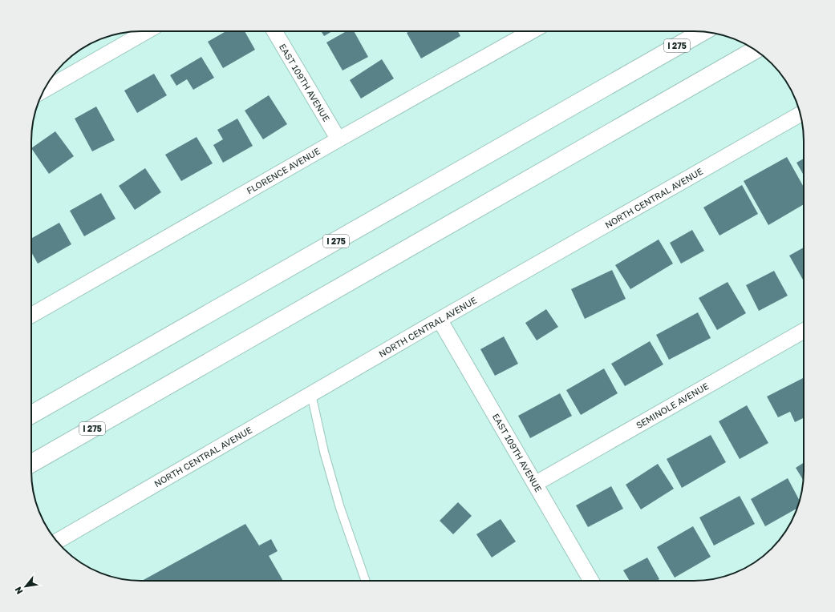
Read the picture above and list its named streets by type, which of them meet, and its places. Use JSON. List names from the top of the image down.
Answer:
{
  "streets": {
    "highway": ["I 275"],
    "street": [
      "EAST 109TH AVENUE",
      "FLORENCE AVENUE",
      "NORTH CENTRAL AVENUE",
      "SEMINOLE AVENUE"
    ]
  },
  "crossings": [
    ["EAST 109TH AVENUE", "FLORENCE AVENUE"],
    ["EAST 109TH AVENUE", "NORTH CENTRAL AVENUE"],
    ["EAST 109TH AVENUE", "SEMINOLE AVENUE"]
  ],
  "north": "bottom left"
}
